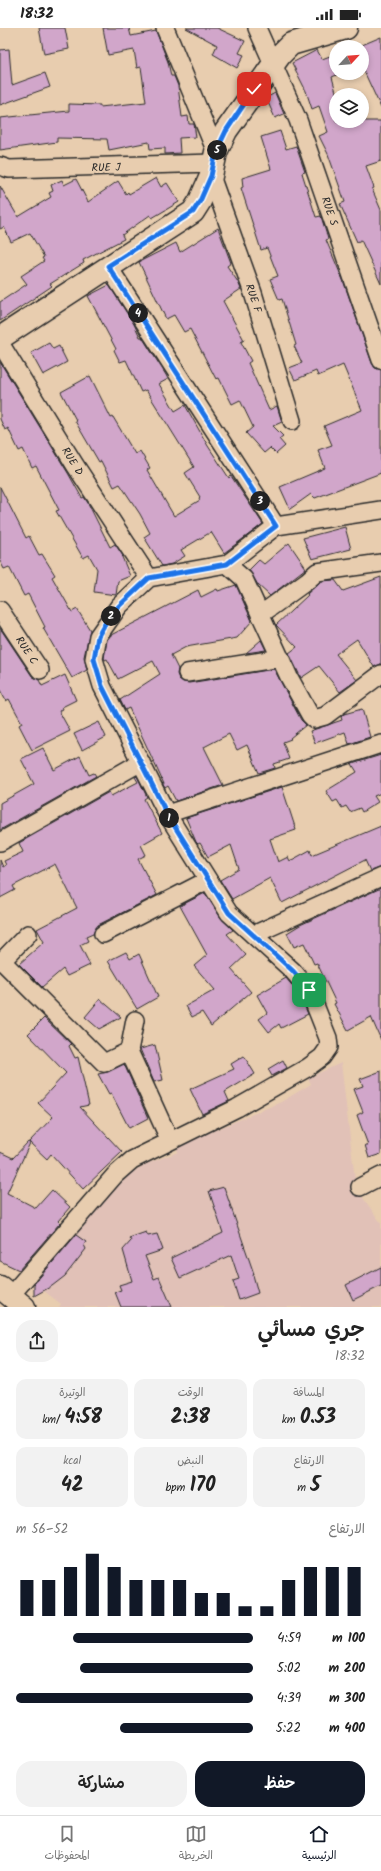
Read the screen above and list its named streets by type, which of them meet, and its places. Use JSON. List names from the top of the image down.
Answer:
{
  "streets": {
    "street": [
      "RUE J",
      "RUE S",
      "RUE F",
      "RUE D",
      "RUE C"
    ]
  },
  "crossings": [
    ["RUE J", "RUE F"]
  ],
  "north": "top right",
  "page": {
    "status": "18:32",
    "pins": [
      "5",
      "4",
      "3",
      "2",
      "1"
    ],
    "heading": ["جري مسائي", "18:32"],
    "stats": [
      ["المسافة", "0.53 km"],
      ["الوقت", "2:38"],
      ["الوتيرة", "4:58 /km"],
      ["الارتفاع", "5 m"],
      ["النبض", "170 bpm"],
      ["kcal", "42"]
    ],
    "chart": ["الارتفاع", "52–56 m"],
    "list": [
      {
        "name": "100 m",
        "note": "4:59"
      },
      {
        "name": "200 m",
        "note": "5:02"
      },
      {
        "name": "300 m",
        "note": "4:39"
      },
      {
        "name": "400 m",
        "note": "5:22"
      }
    ],
    "buttons": ["حفظ", "مشاركة"],
    "tabs": ["الرئيسية", "الخريطة", "المحفوظات"]
  }
}
